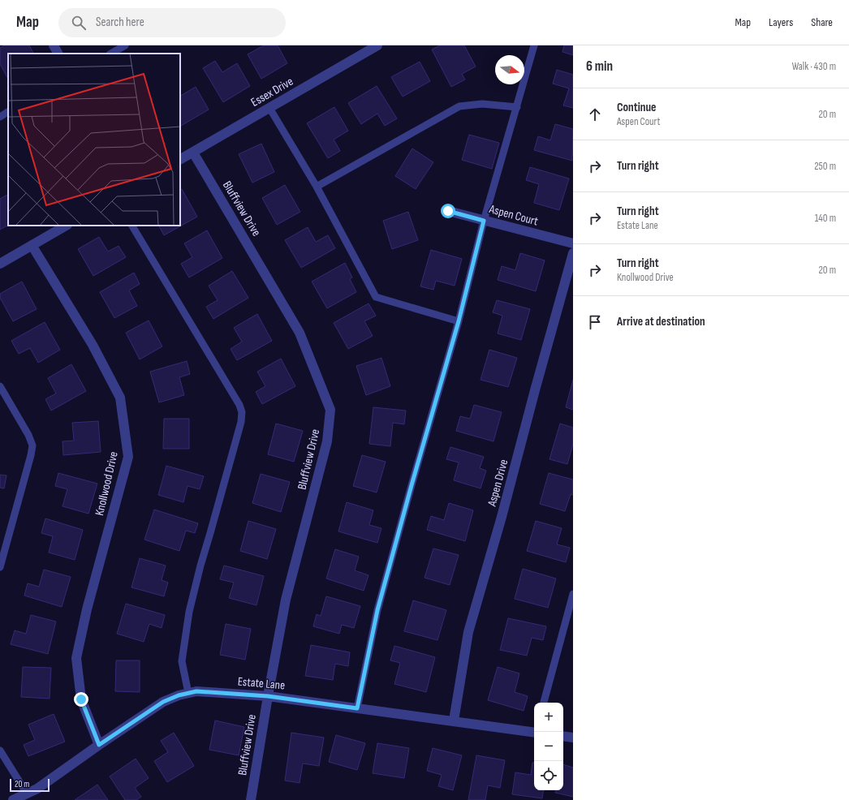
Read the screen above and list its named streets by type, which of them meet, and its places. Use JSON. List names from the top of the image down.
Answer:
{
  "streets": {
    "street": [
      "Essex Drive",
      "Bluffview Drive",
      "Aspen Court",
      "Aspen Drive",
      "Knollwood Drive",
      "Estate Lane"
    ]
  },
  "crossings": [
    ["Essex Drive", "Bluffview Drive"],
    ["Bluffview Drive", "Estate Lane"],
    ["Aspen Drive", "Estate Lane"],
    ["Knollwood Drive", "Estate Lane"]
  ],
  "scale_bar": "20 m",
  "north": "right",
  "page": {
    "header": "Map",
    "search": "Search here",
    "nav": ["Map", "Layers", "Share"],
    "heading": ["6 min", "Walk · 430 m"],
    "list": [
      ["Continue", "Aspen Court", "20 m"],
      ["Turn right", "250 m"],
      ["Turn right", "Estate Lane", "140 m"],
      ["Turn right", "Knollwood Drive", "20 m"],
      "Arrive at destination"
    ],
    "map_buttons": ["+", "−"],
    "scale": "20 m"
  }
}
